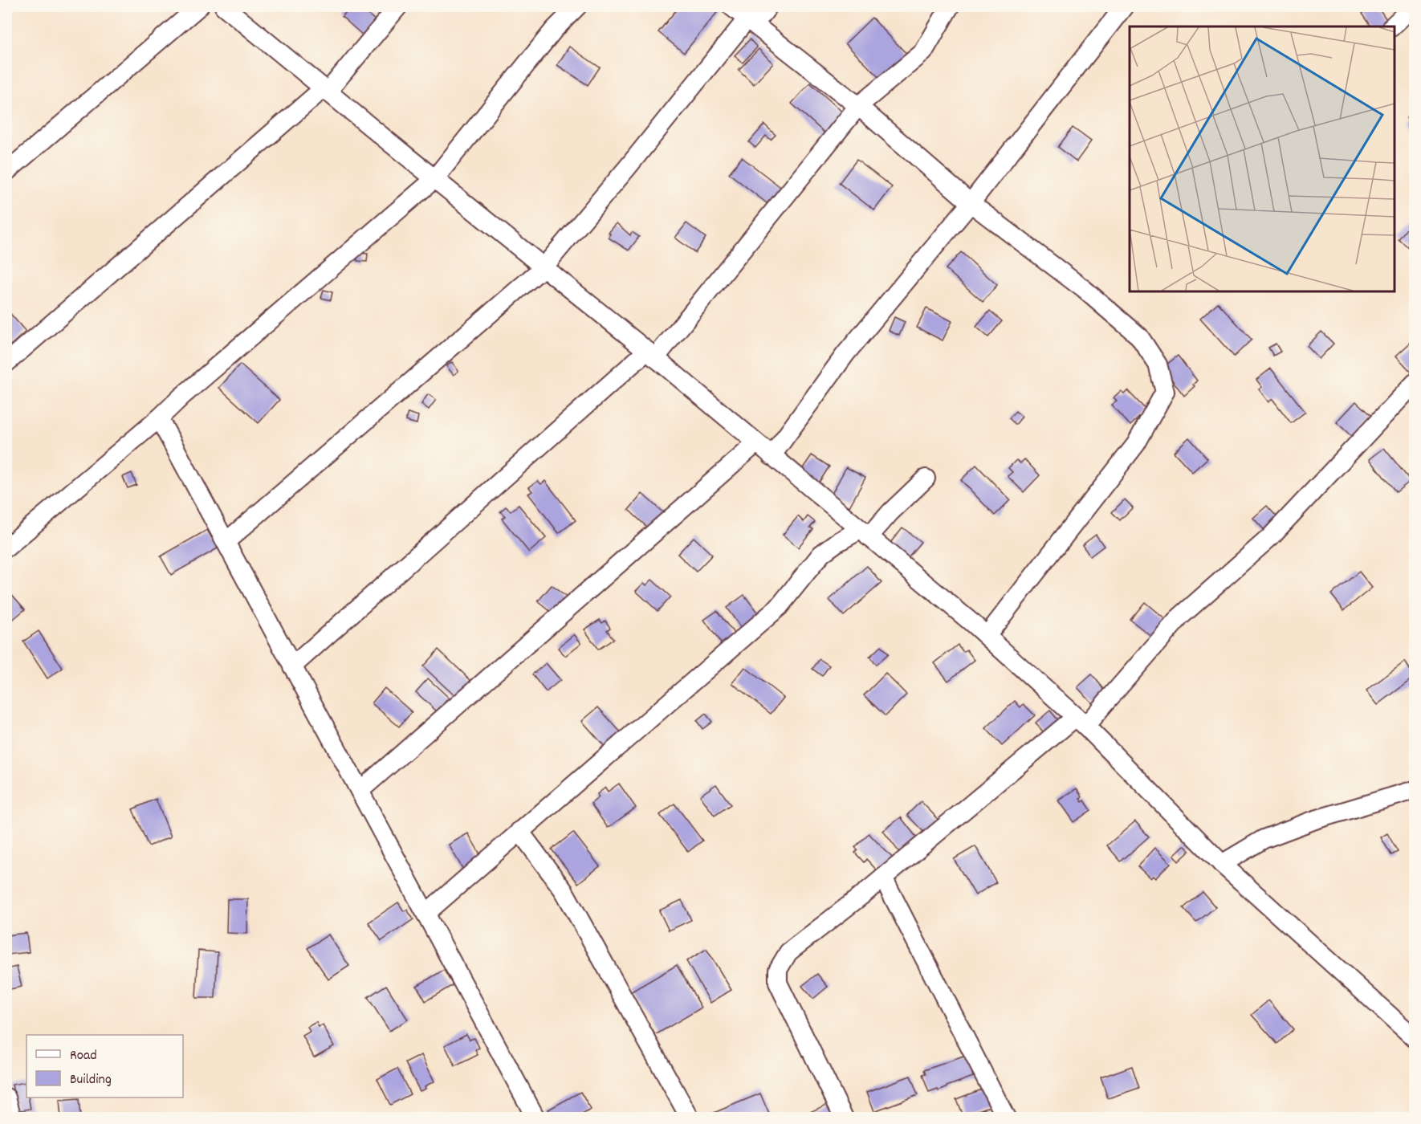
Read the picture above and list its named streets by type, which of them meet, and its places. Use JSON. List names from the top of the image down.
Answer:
{
  "legend": ["Road", "Building"]
}
